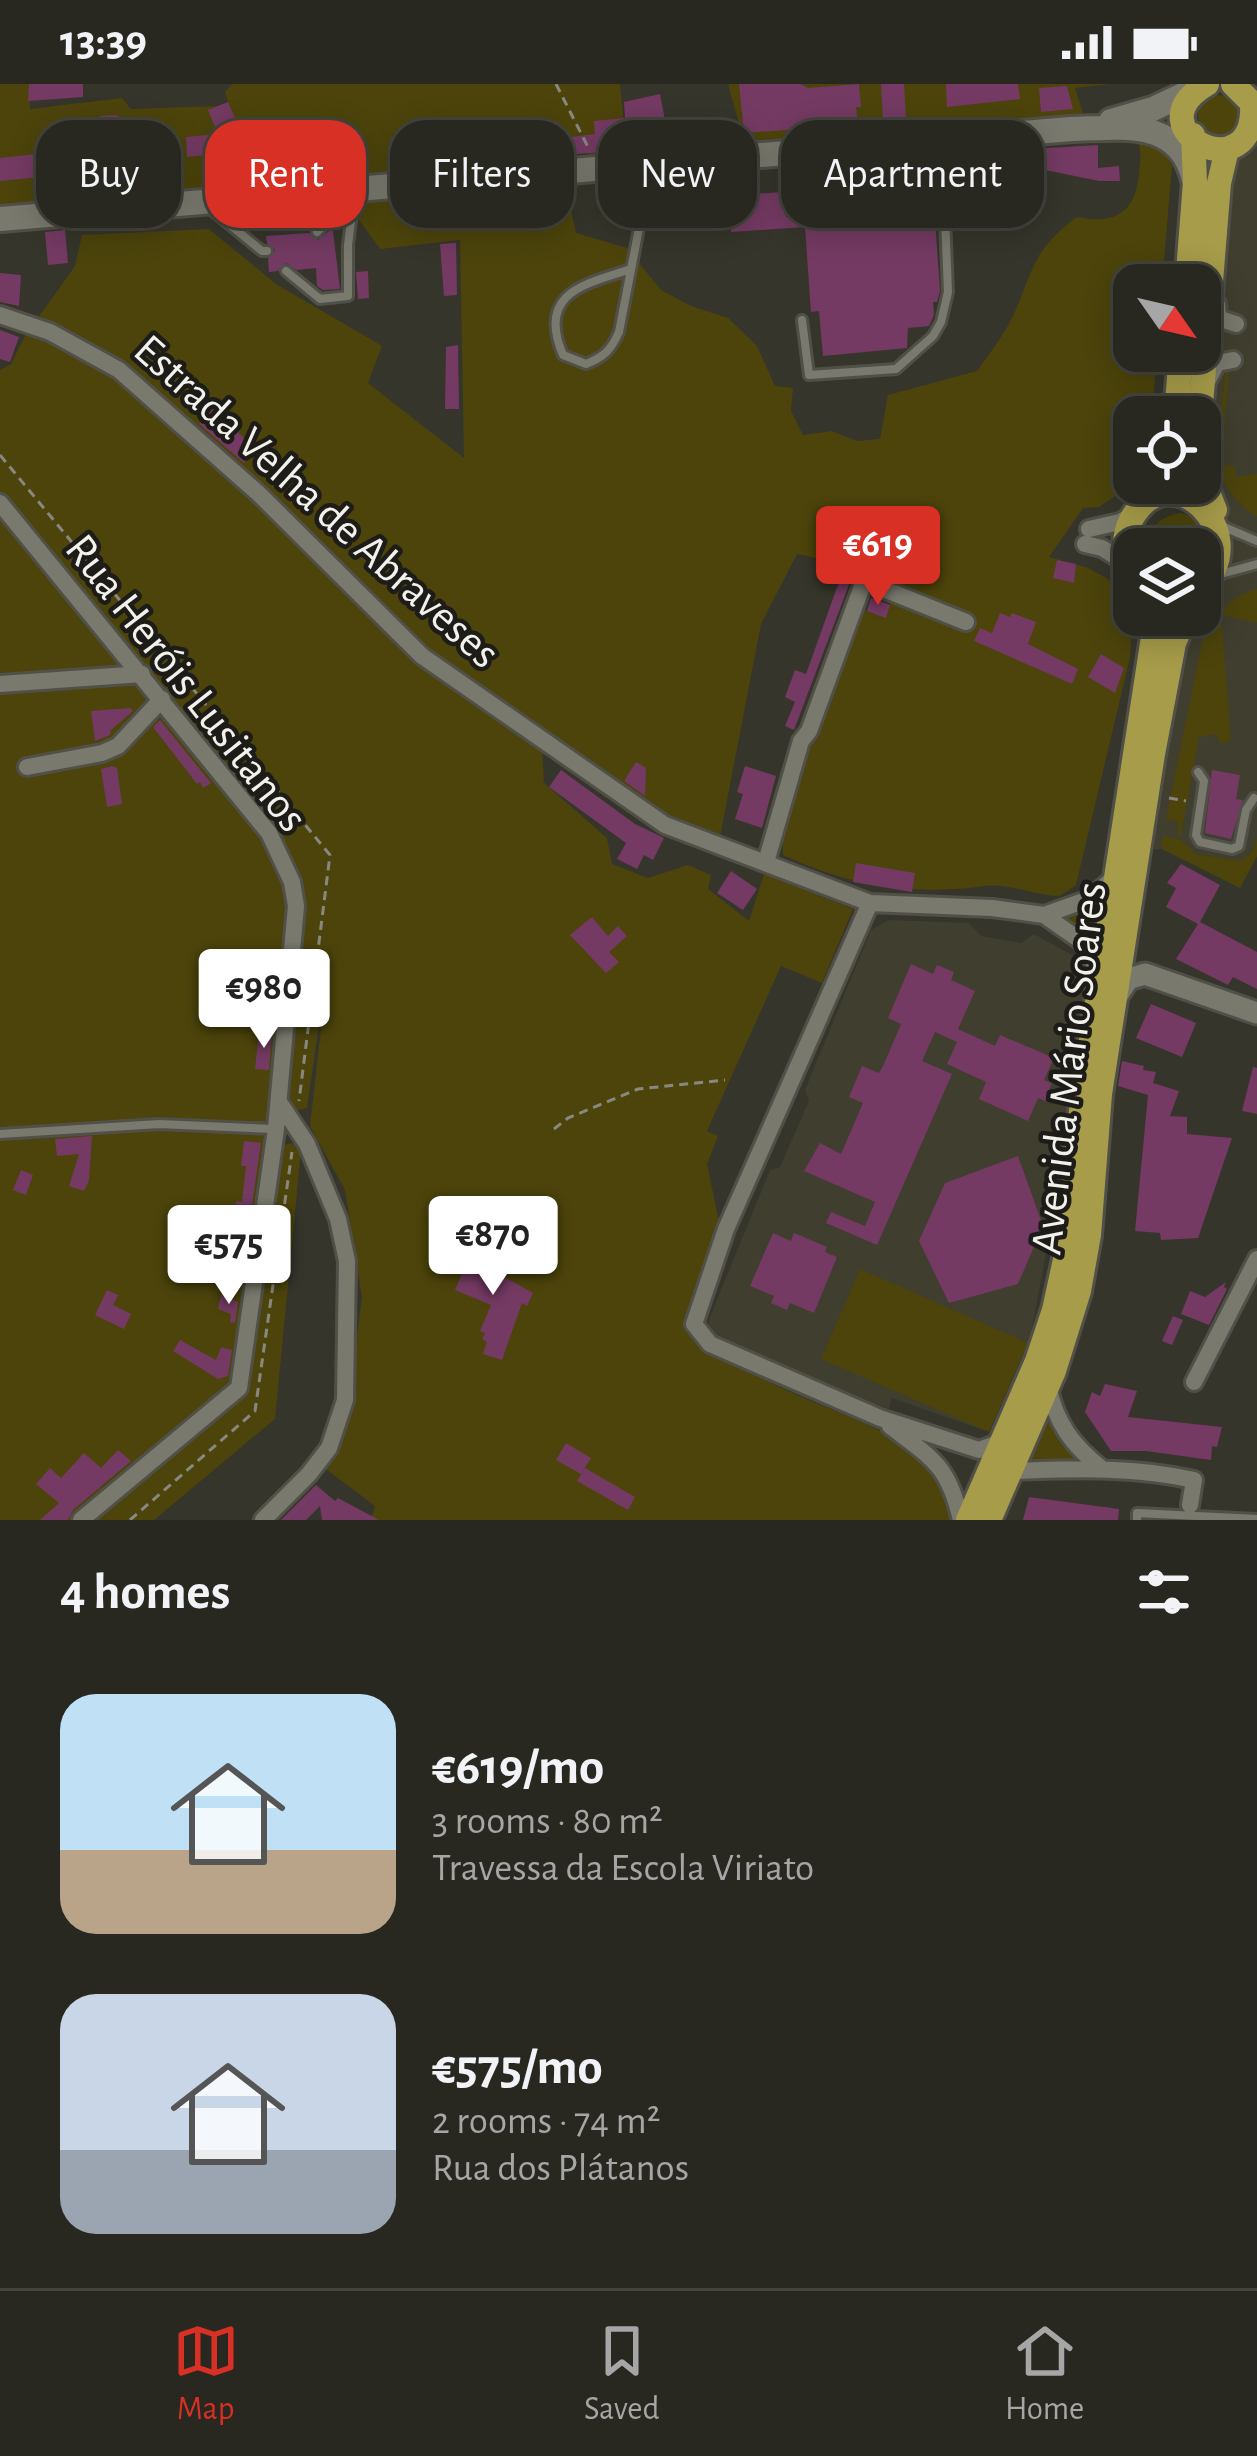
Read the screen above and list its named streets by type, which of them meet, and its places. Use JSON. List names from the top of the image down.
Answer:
{
  "streets": {
    "main road": ["Avenida Mário Soares"],
    "street": ["Estrada Velha de Abraveses", "Rua Heróis Lusitanos"]
  },
  "north": "bottom right",
  "page": {
    "status": "13:39",
    "chip": [
      "Buy",
      "Rent",
      "Filters",
      "New",
      "Apartment"
    ],
    "price": [
      "€619",
      "€980",
      "€870",
      "€575"
    ],
    "heading": "4 homes",
    "list": [
      {
        "name": "€619/mo",
        "note": "3 rooms · 80 m² · Travessa da Escola Viriato"
      },
      {
        "name": "€575/mo",
        "note": "2 rooms · 74 m² · Rua dos Plátanos"
      }
    ],
    "tabs": ["Map", "Saved", "Home"]
  }
}
